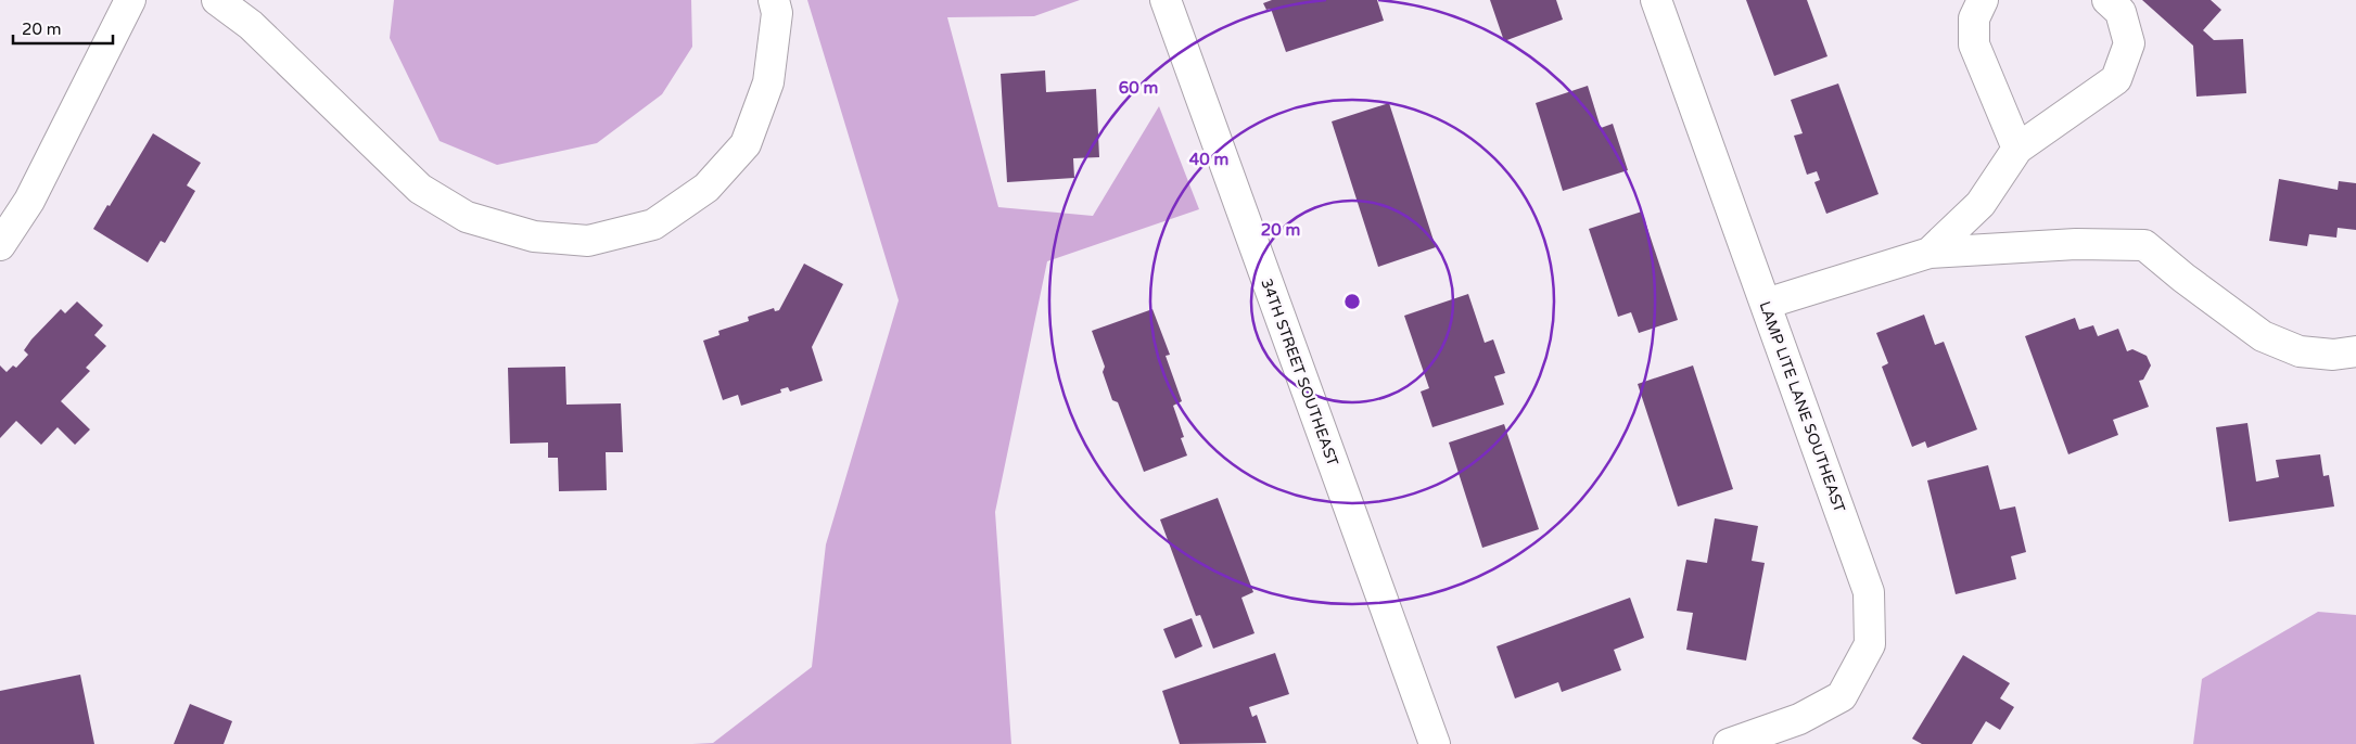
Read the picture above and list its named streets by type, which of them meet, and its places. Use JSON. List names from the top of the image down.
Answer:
{
  "streets": {
    "street": ["34TH STREET SOUTHEAST", "LAMP LITE LANE SOUTHEAST"]
  },
  "scale_bar": "20 m",
  "rings": ["60 m", "40 m", "20 m"]
}
